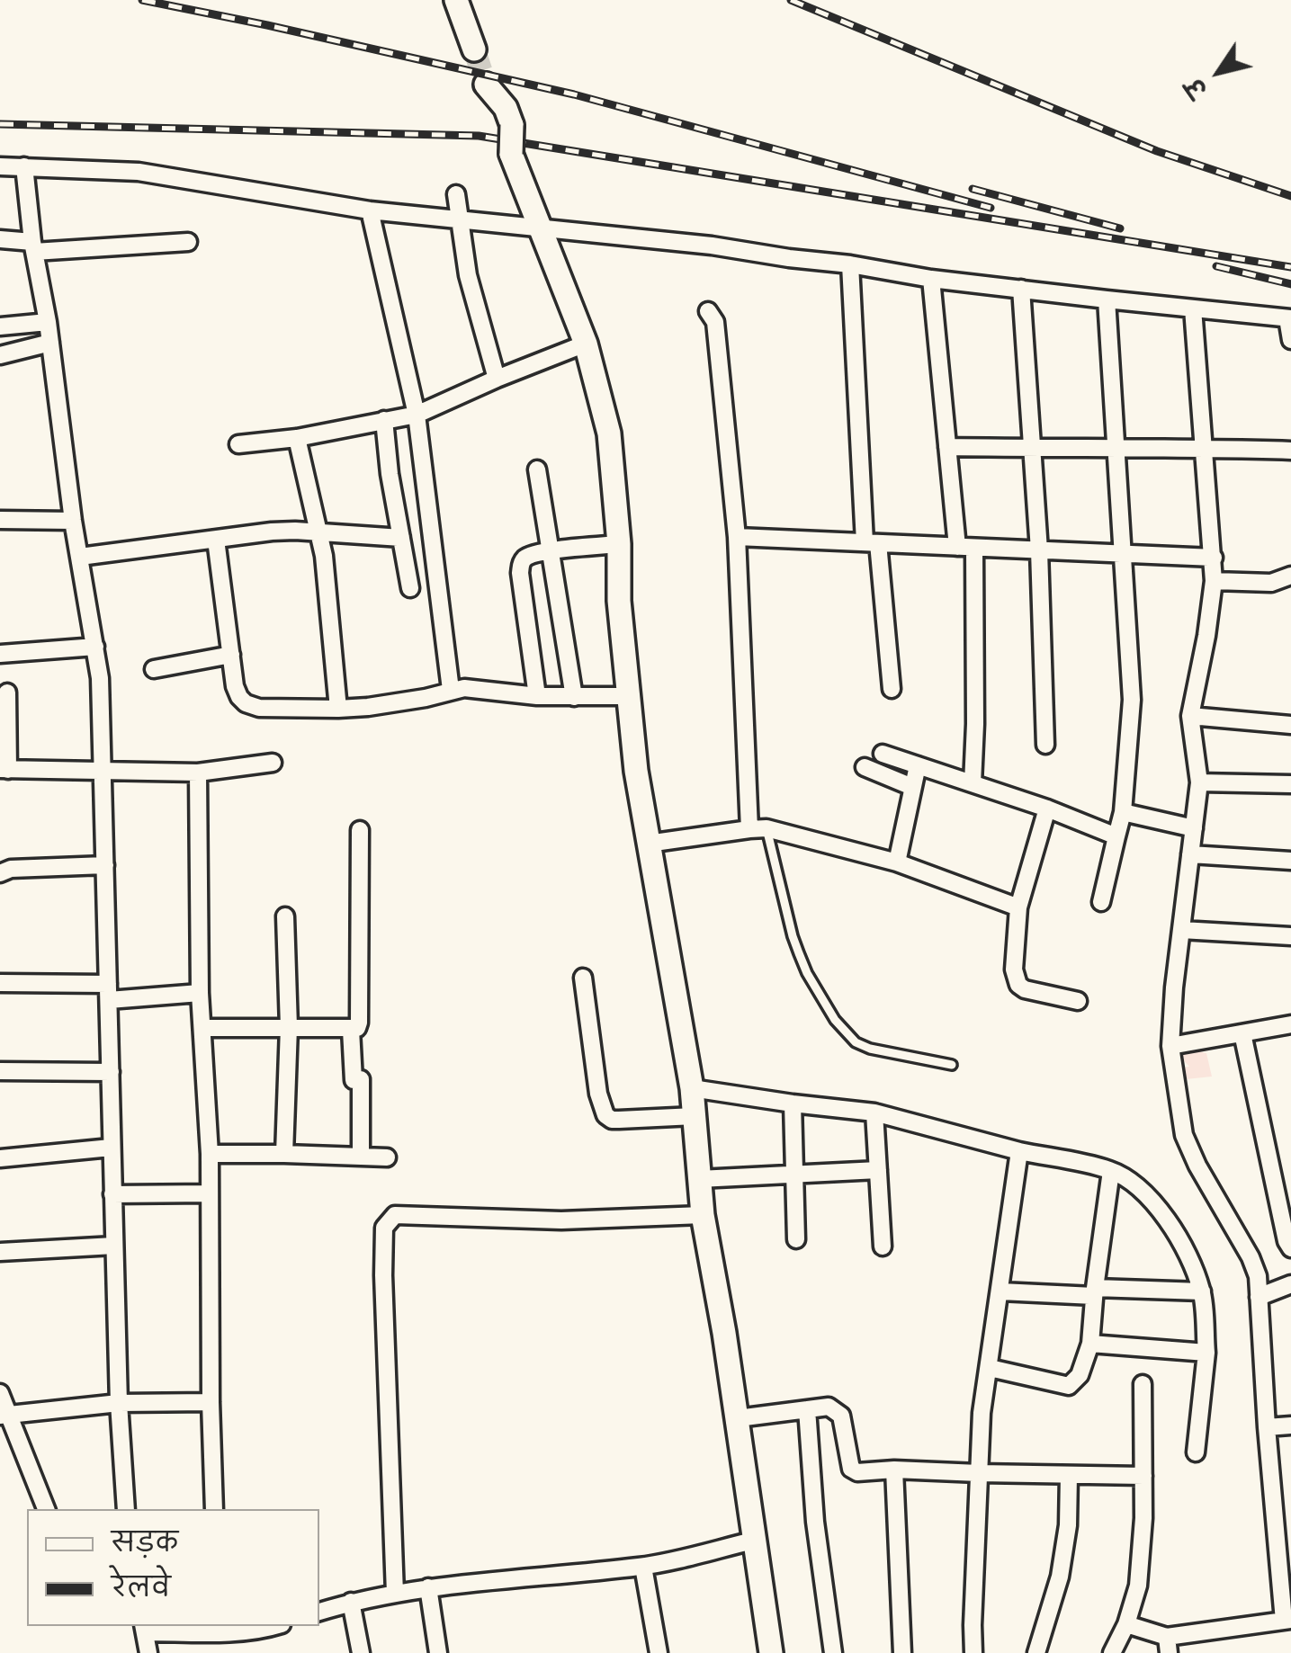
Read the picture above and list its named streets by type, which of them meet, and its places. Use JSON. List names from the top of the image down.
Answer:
{
  "legend": ["सड़क", "रेलवे"],
  "north": "bottom left"
}
